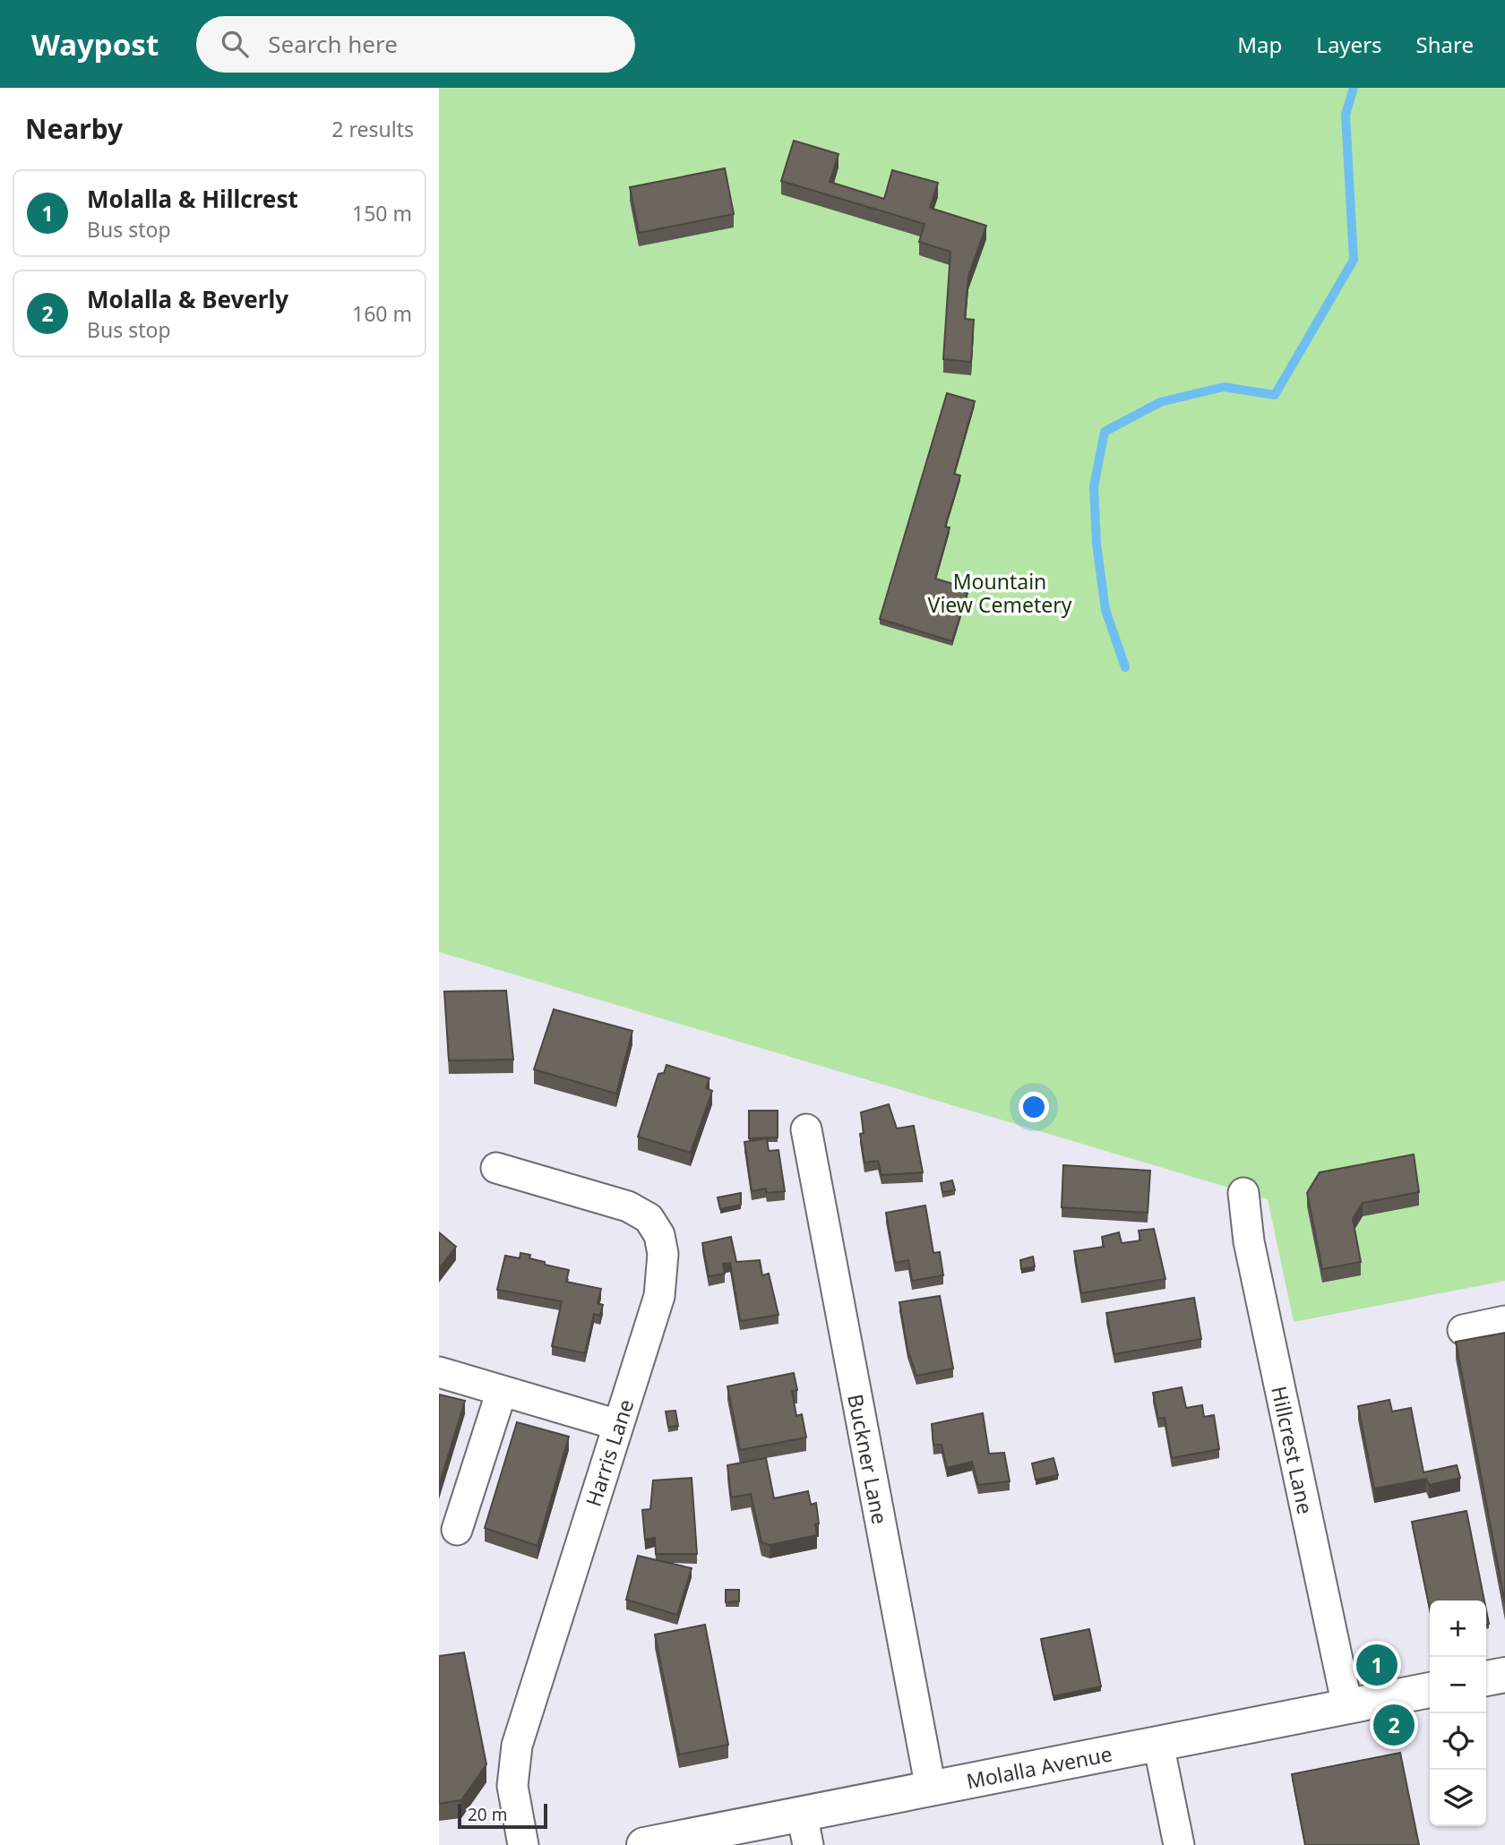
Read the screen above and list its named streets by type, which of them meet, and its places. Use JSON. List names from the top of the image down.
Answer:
{
  "streets": {
    "main road": ["Molalla Avenue"],
    "street": ["Hillcrest Lane", "Harris Lane", "Buckner Lane"]
  },
  "crossings": [
    ["Hillcrest Lane", "Molalla Avenue"],
    ["Buckner Lane", "Molalla Avenue"]
  ],
  "parks": ["Mountain View Cemetery"],
  "scale_bar": "20 m",
  "page": {
    "header": "Waypost",
    "search": "Search here",
    "nav": ["Map", "Layers", "Share"],
    "heading": ["Nearby", "2 results"],
    "list": [
      {
        "mark": "1",
        "name": "Molalla & Hillcrest",
        "note": "Bus stop",
        "value": "150 m"
      },
      {
        "mark": "2",
        "name": "Molalla & Beverly",
        "note": "Bus stop",
        "value": "160 m"
      }
    ],
    "map_buttons": ["+", "−"],
    "pins": ["1", "2"],
    "scale": "20 m"
  }
}
